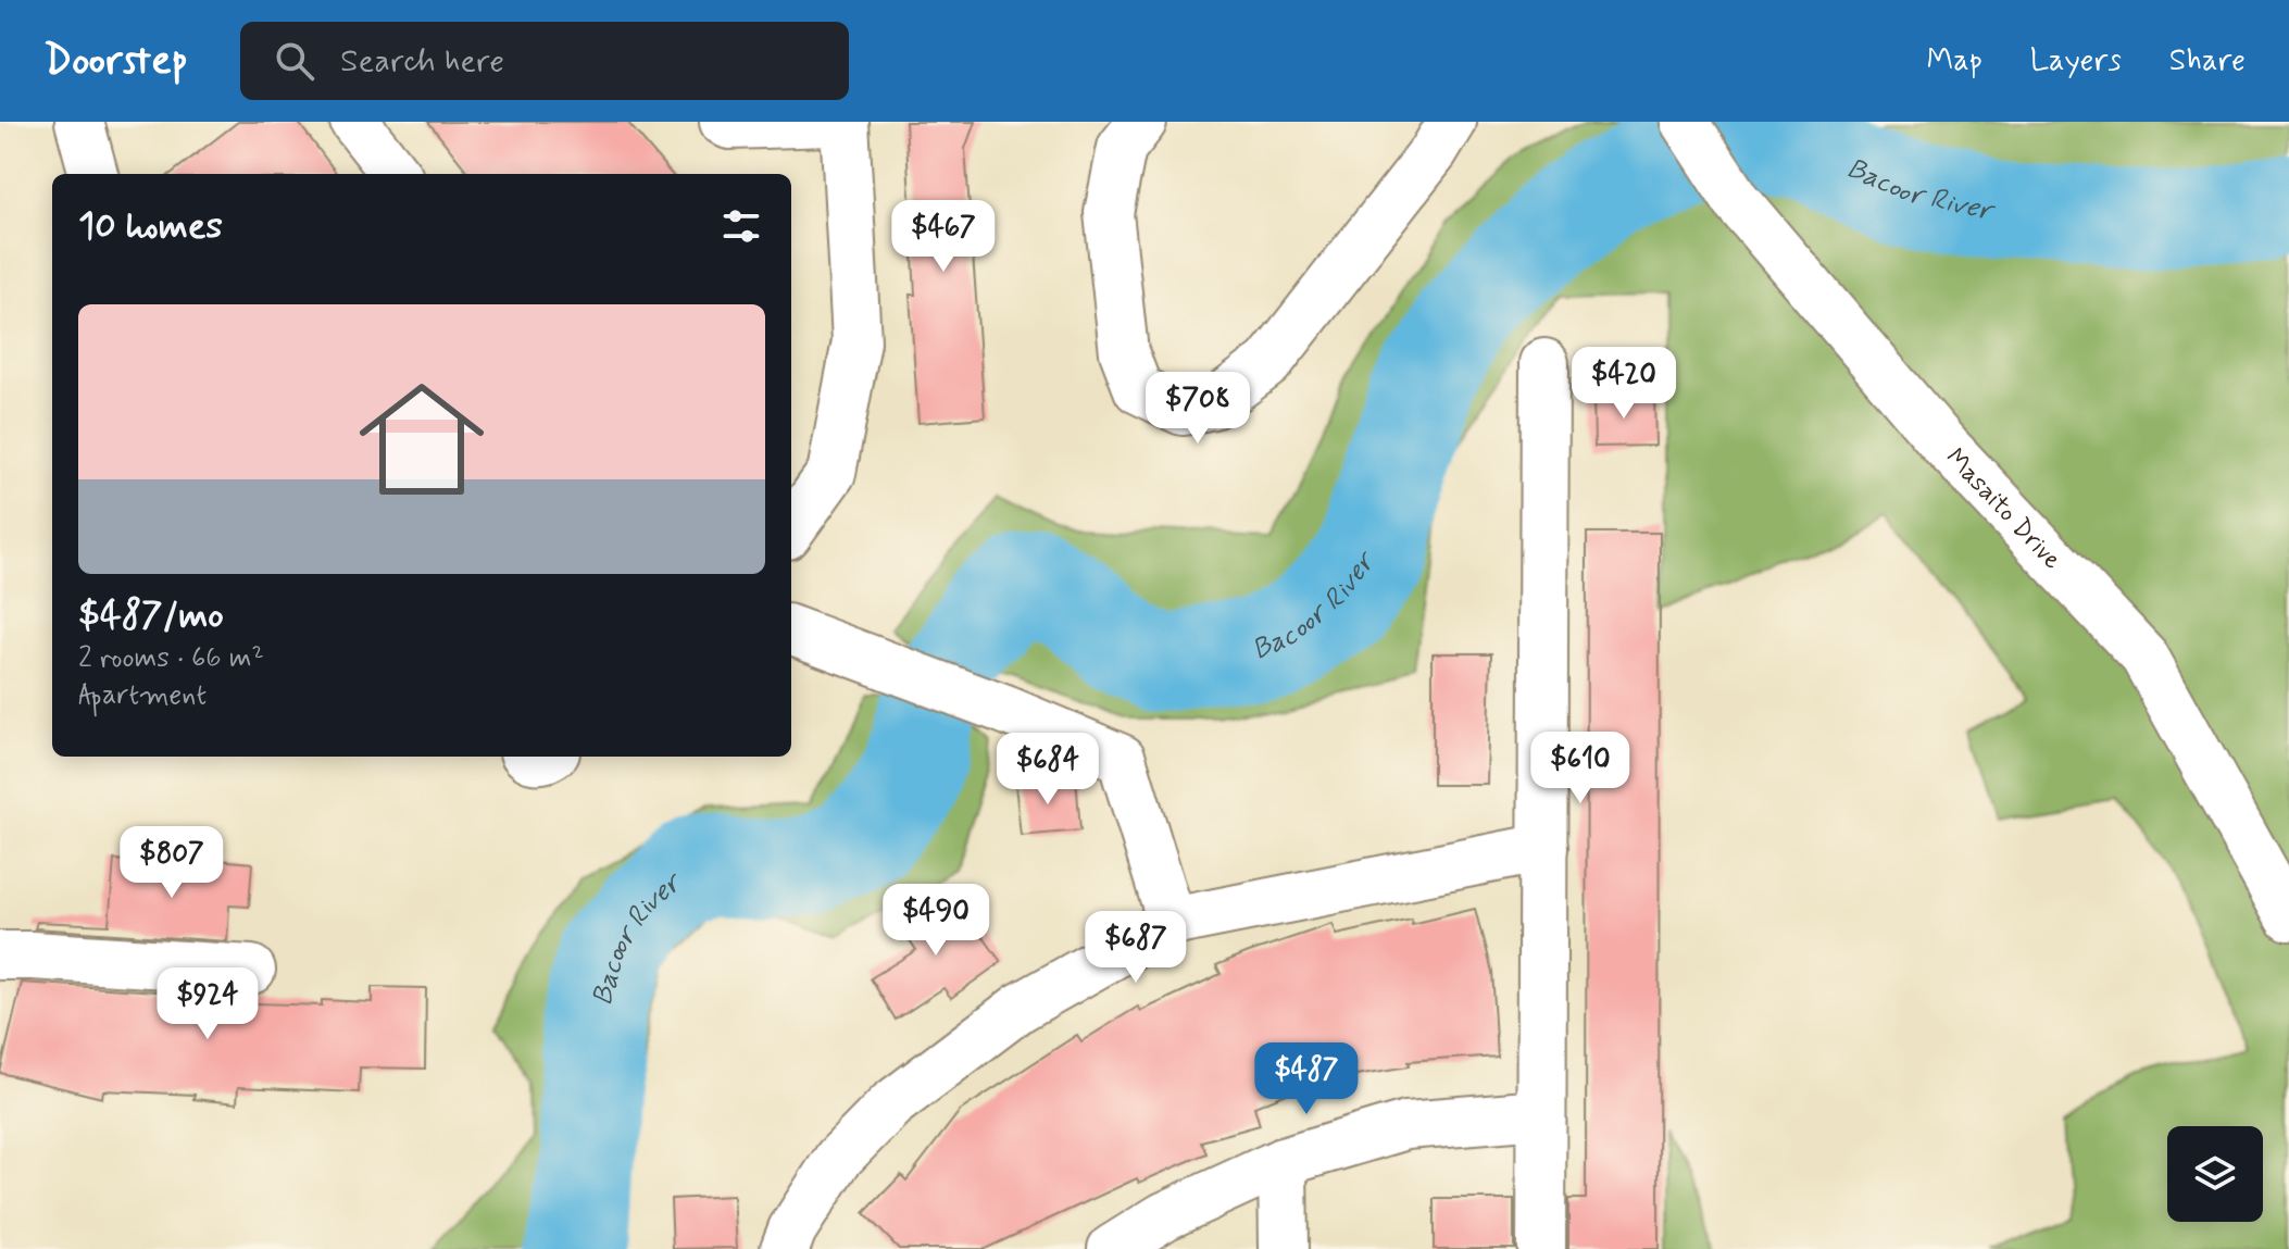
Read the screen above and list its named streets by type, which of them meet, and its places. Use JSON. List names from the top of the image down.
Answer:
{
  "streets": {
    "street": ["Masaito Drive"]
  },
  "water": ["Bacoor River"],
  "page": {
    "header": "Doorstep",
    "search": "Search here",
    "nav": ["Map", "Layers", "Share"],
    "heading": "10 homes",
    "price": [
      "$467",
      "$420",
      "$708",
      "$610",
      "$684",
      "$807",
      "$490",
      "$687",
      "$924",
      "$487"
    ],
    "list": [
      {
        "name": "$487/mo",
        "note": "2 rooms · 66 m² · Apartment"
      }
    ]
  }
}
